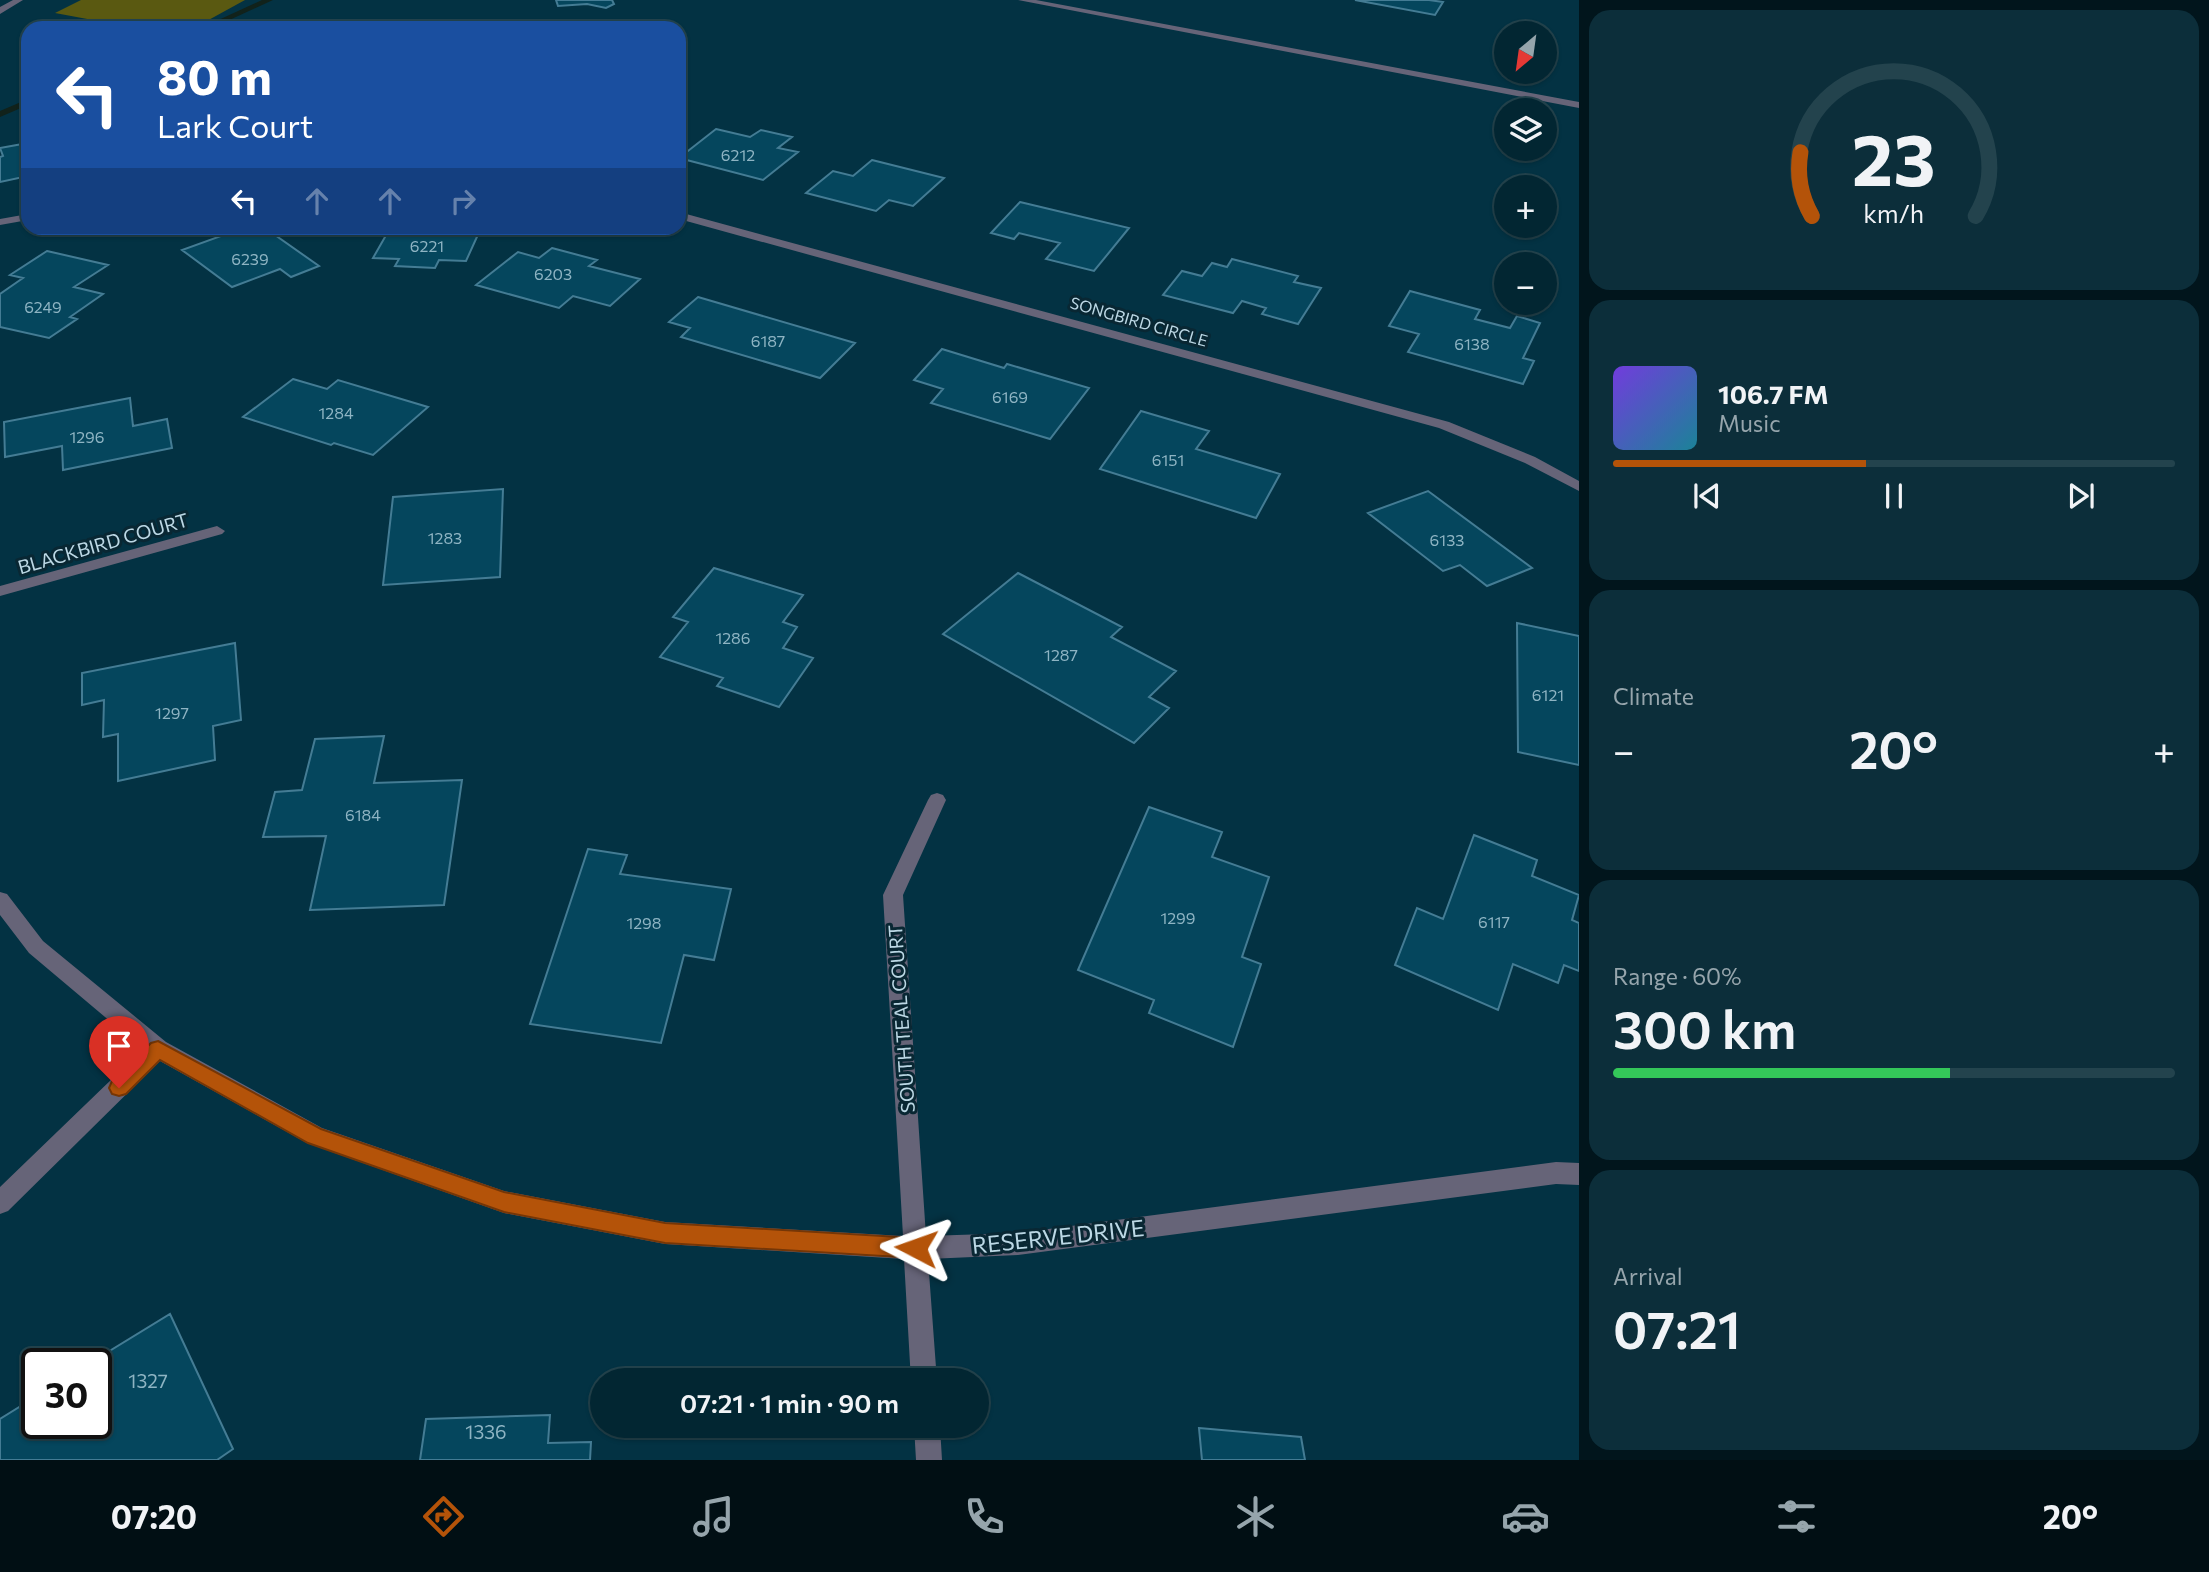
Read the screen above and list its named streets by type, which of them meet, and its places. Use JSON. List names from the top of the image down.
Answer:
{
  "streets": {
    "street": [
      "SONGBIRD CIRCLE",
      "BLACKBIRD COURT",
      "SOUTH TEAL COURT",
      "RESERVE DRIVE"
    ]
  },
  "crossings": [
    ["SOUTH TEAL COURT", "RESERVE DRIVE"]
  ],
  "house_numbers": [
    "6212",
    "6221",
    "6239",
    "6203",
    "6249",
    "6187",
    "6138",
    "6169",
    "1284",
    "1296",
    "6151",
    "1283",
    "6133",
    "1286",
    "1287",
    "6121",
    "1297",
    "6184",
    "1299",
    "6117",
    "1298",
    "1327",
    "1336"
  ],
  "north": "bottom left",
  "page": {
    "map_buttons": ["+", "−"],
    "turn": ["80 m", "Lark Court"],
    "song": ["106.7 FM", "Music"],
    "tile": [
      "Climate",
      ["Range · 60%", "300 km"],
      ["Arrival", "07:21"]
    ],
    "heat": ["−", "20°", "+"],
    "limit": "30",
    "trip": "07:21 · 1 min · 90 m",
    "tabs": ["07:20", "20°"],
    "gauge": ["23", "km/h"]
  }
}
